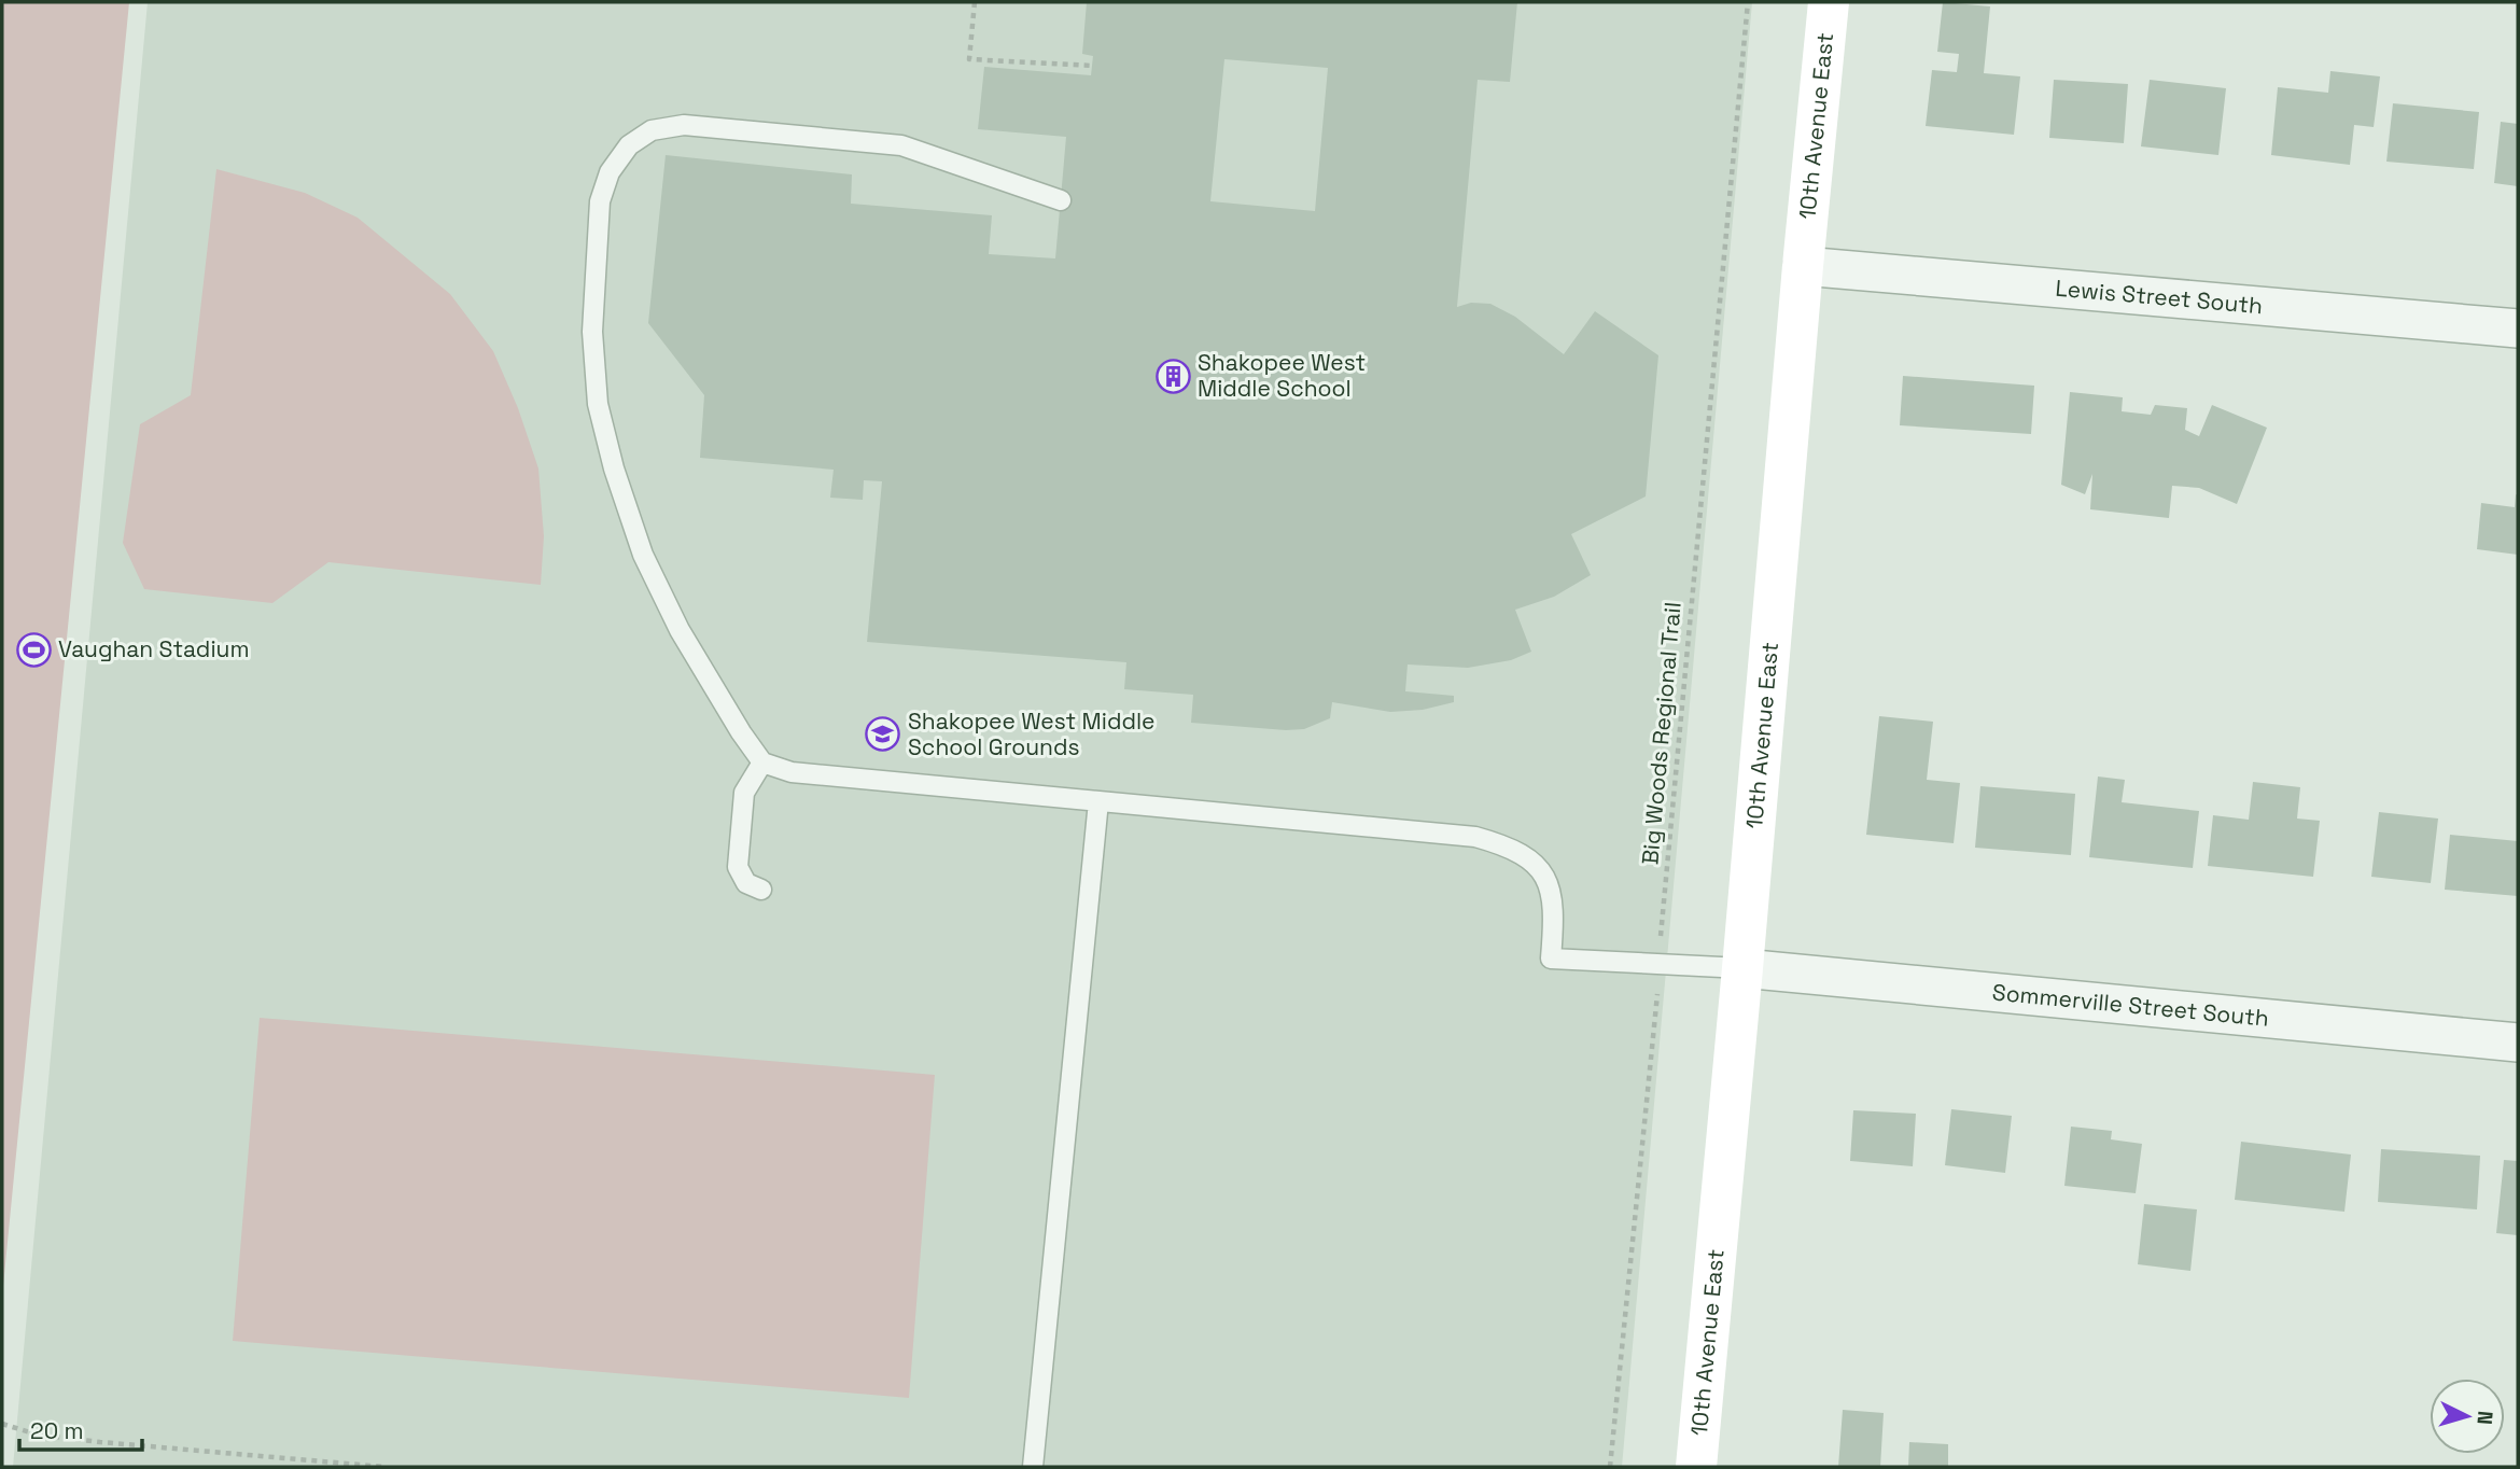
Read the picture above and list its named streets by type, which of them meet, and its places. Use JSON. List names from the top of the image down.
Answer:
{
  "streets": {
    "main road": ["10th Avenue East"],
    "street": ["Lewis Street South", "Sommerville Street South"],
    "path": ["Big Woods Regional Trail"]
  },
  "crossings": [
    ["10th Avenue East", "Lewis Street South"],
    ["10th Avenue East", "Sommerville Street South"]
  ],
  "places": {
    "building": ["Shakopee West Middle School"],
    "sports": ["Vaughan Stadium"],
    "school or university": ["Shakopee West Middle School Grounds"]
  },
  "scale_bar": "20 m",
  "north": "right"
}
